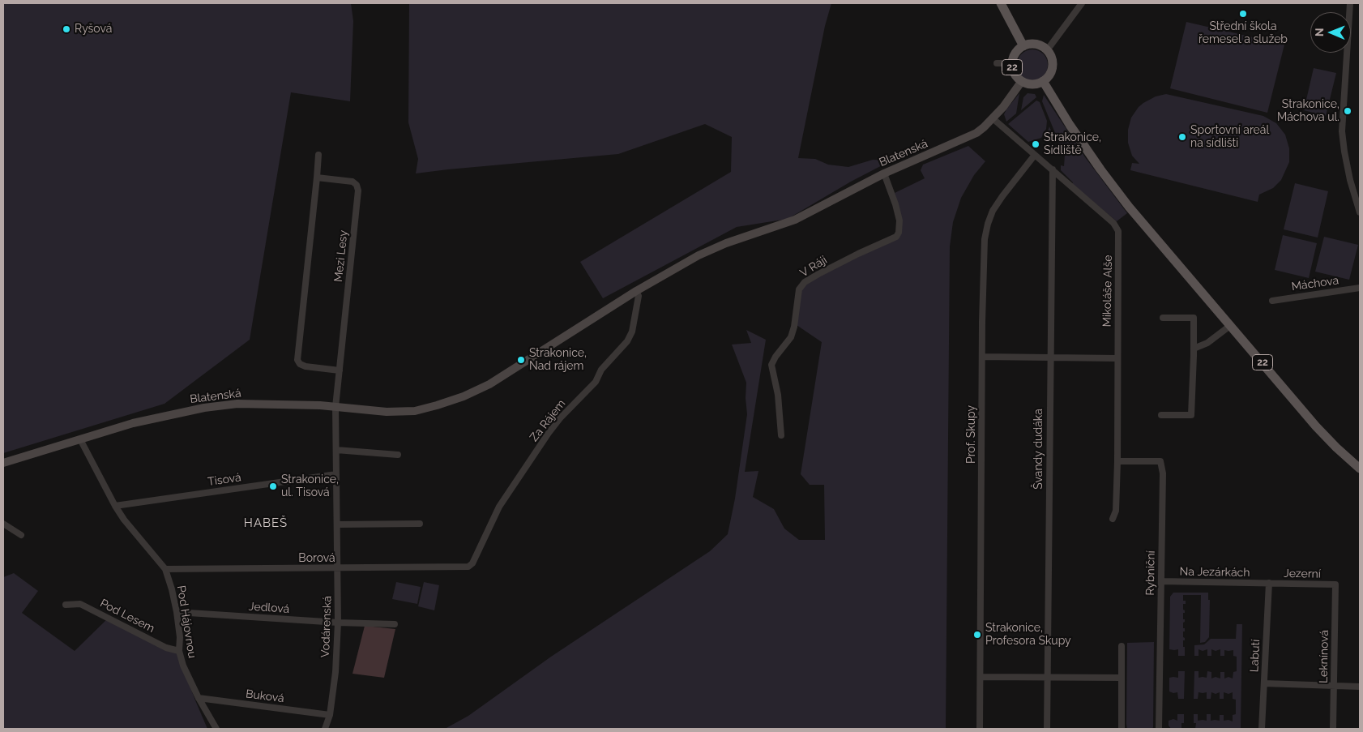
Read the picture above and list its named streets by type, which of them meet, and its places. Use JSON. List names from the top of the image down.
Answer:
{
  "streets": {
    "main road": ["22"],
    "street": [
      "Blatenská",
      "Mezi Lesy",
      "V Ráji",
      "Máchova",
      "Mikoláše Alše",
      "Za Rájem",
      "Prof. Skupy",
      "Švandy dudáka",
      "Tisová",
      "Borová",
      "Na Jezárkách",
      "Rybniční",
      "Jezerní",
      "Jedlová",
      "Pod Lesem",
      "Pod Hájovnou",
      "Vodárenská",
      "Labutí",
      "Leknínová",
      "Buková"
    ]
  },
  "crossings": [
    ["22", "Blatenská"],
    ["Blatenská", "Mezi Lesy"],
    ["Blatenská", "V Ráji"],
    ["Blatenská", "Mikoláše Alše"],
    ["Blatenská", "Za Rájem"],
    ["Blatenská", "Pod Hájovnou"],
    ["Blatenská", "Vodárenská"],
    ["Mezi Lesy", "Vodárenská"],
    ["Mikoláše Alše", "Prof. Skupy"],
    ["Mikoláše Alše", "Švandy dudáka"],
    ["Mikoláše Alše", "Rybniční"],
    ["Za Rájem", "Borová"],
    ["Tisová", "Pod Hájovnou"],
    ["Tisová", "Vodárenská"],
    ["Borová", "Pod Hájovnou"],
    ["Borová", "Vodárenská"],
    ["Na Jezárkách", "Rybniční"],
    ["Na Jezárkách", "Jezerní"],
    ["Na Jezárkách", "Labutí"],
    ["Jezerní", "Labutí"],
    ["Jezerní", "Leknínová"],
    ["Jedlová", "Pod Hájovnou"],
    ["Jedlová", "Vodárenská"],
    ["Pod Lesem", "Pod Hájovnou"],
    ["Pod Hájovnou", "Buková"],
    ["Vodárenská", "Buková"]
  ],
  "districts": ["HABEŠ"],
  "places": [
    "Střední škola řemesel a služeb",
    "Ryšová",
    "Strakonice, Máchova ul.",
    "Sportovní areál na sídlišti",
    "Strakonice, Sídliště",
    "Strakonice, Nad rájem",
    "Strakonice, ul. Tisová",
    "Strakonice, Profesora Skupy"
  ],
  "north": "left"
}
